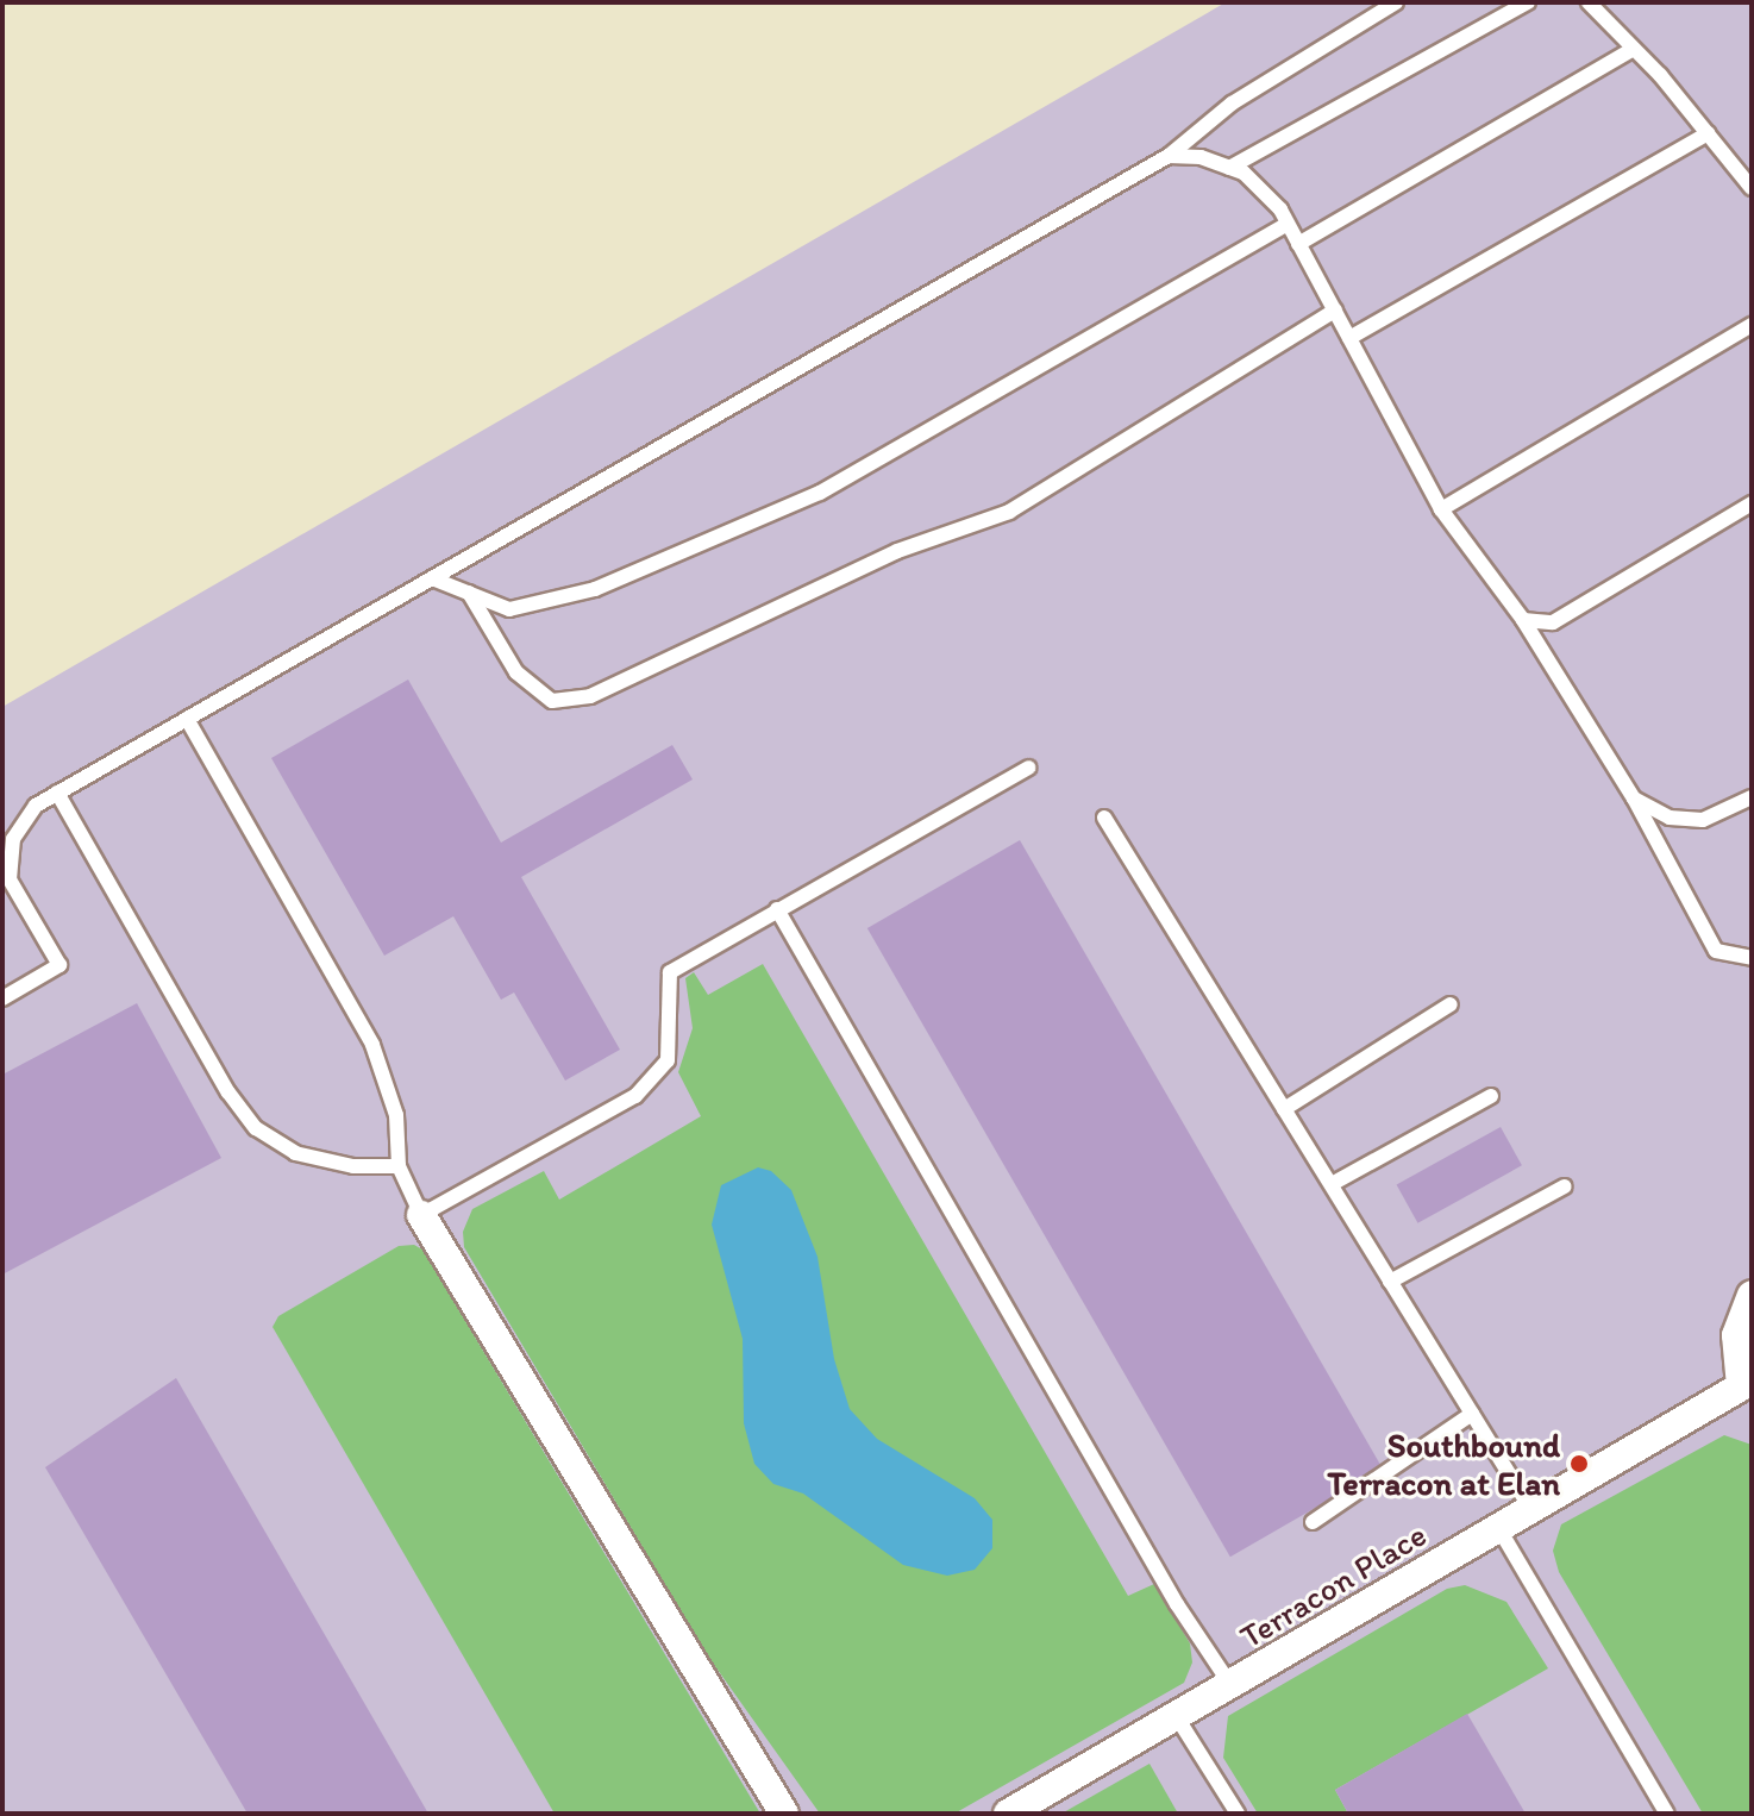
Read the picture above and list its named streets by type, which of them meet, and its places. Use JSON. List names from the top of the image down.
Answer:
{
  "streets": {
    "street": ["Terracon Place"]
  },
  "places": ["Southbound Terracon at Elan"]
}
